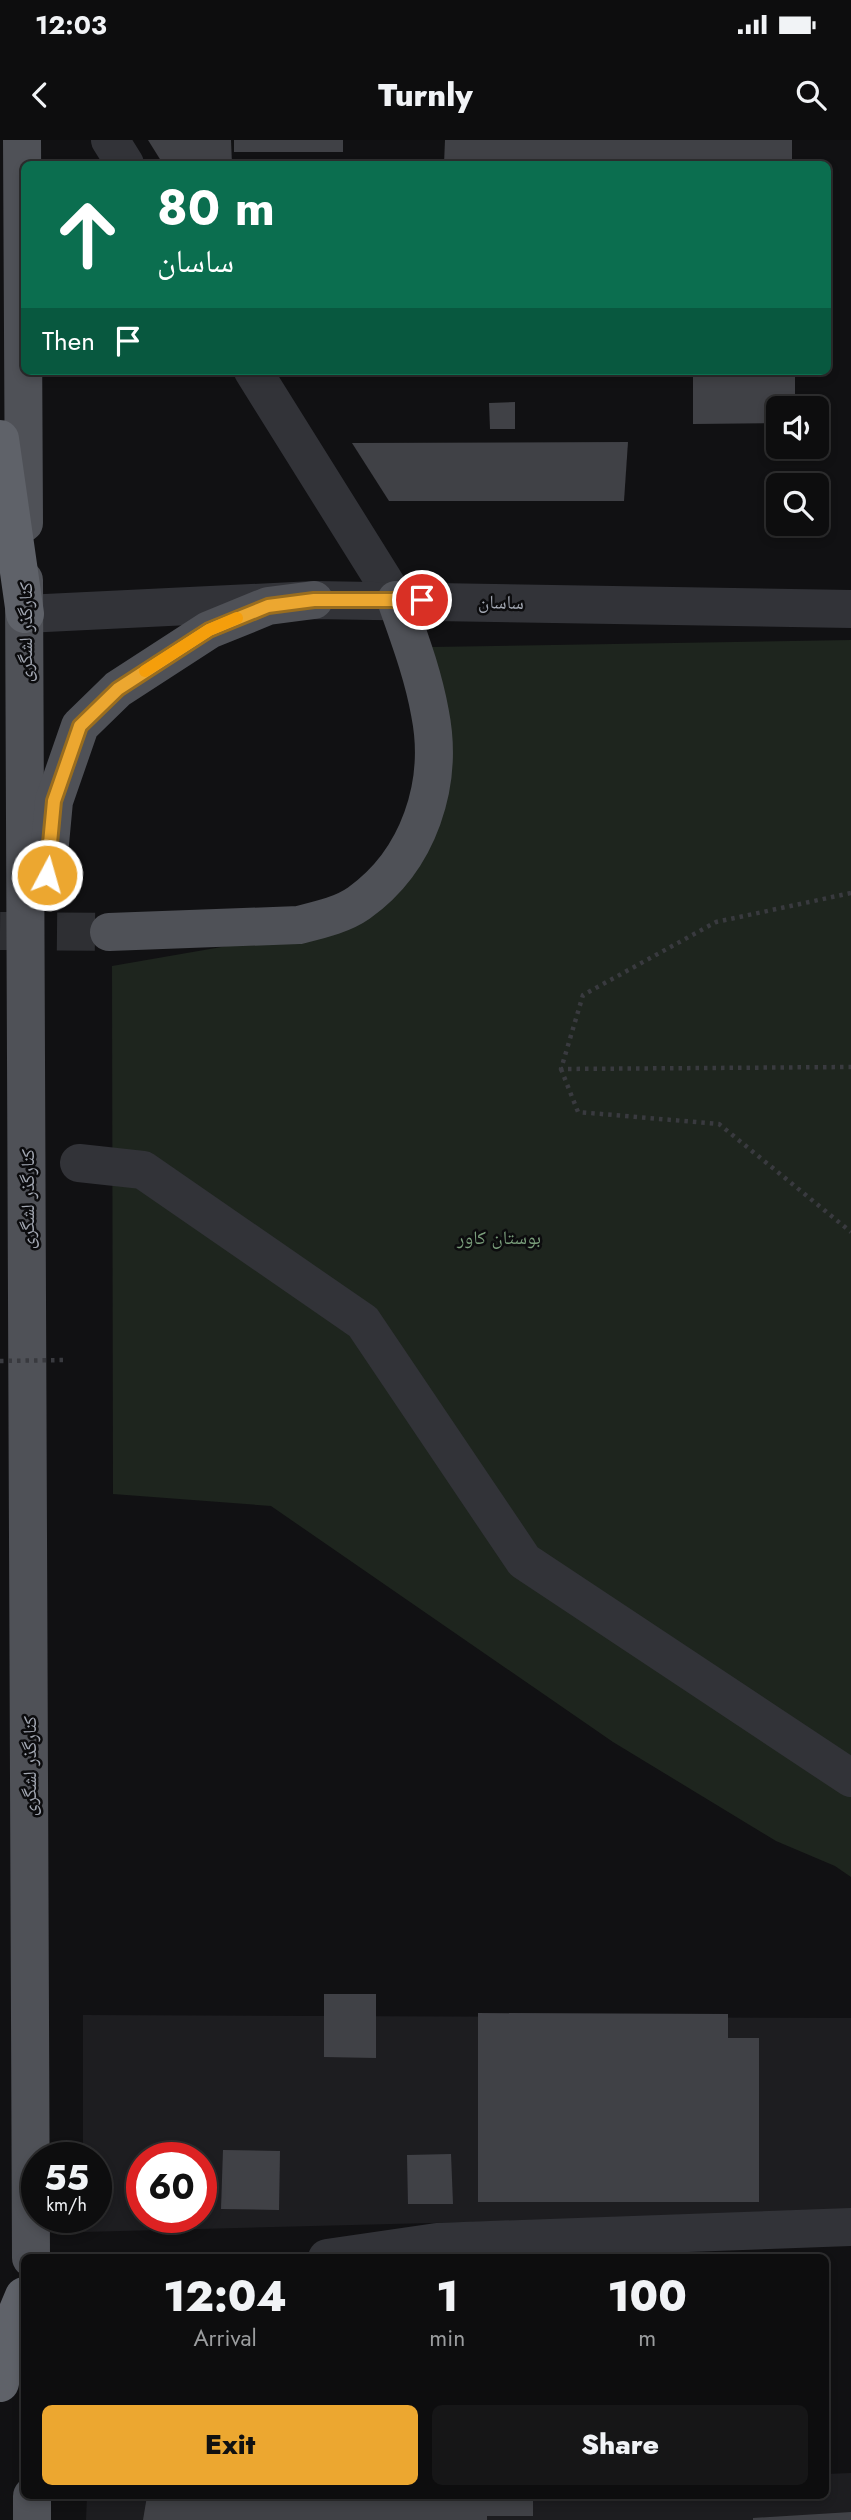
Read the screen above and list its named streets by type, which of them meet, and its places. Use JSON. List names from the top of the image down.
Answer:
{
  "streets": {
    "main road": ["کنارگذر لشگری"],
    "street": ["ساسان"]
  },
  "crossings": [
    ["ساسان", "کنارگذر لشگری"]
  ],
  "parks": ["بوستان کاور"],
  "page": {
    "status": "12:03",
    "header": "Turnly",
    "turn": ["80 m", "ساسان"],
    "then": "Then",
    "speed": "55 km/h",
    "limit": "60",
    "eta": [
      "12:04",
      "Arrival",
      "1",
      "min",
      "100",
      "m"
    ],
    "buttons": ["Exit", "Share"]
  }
}
